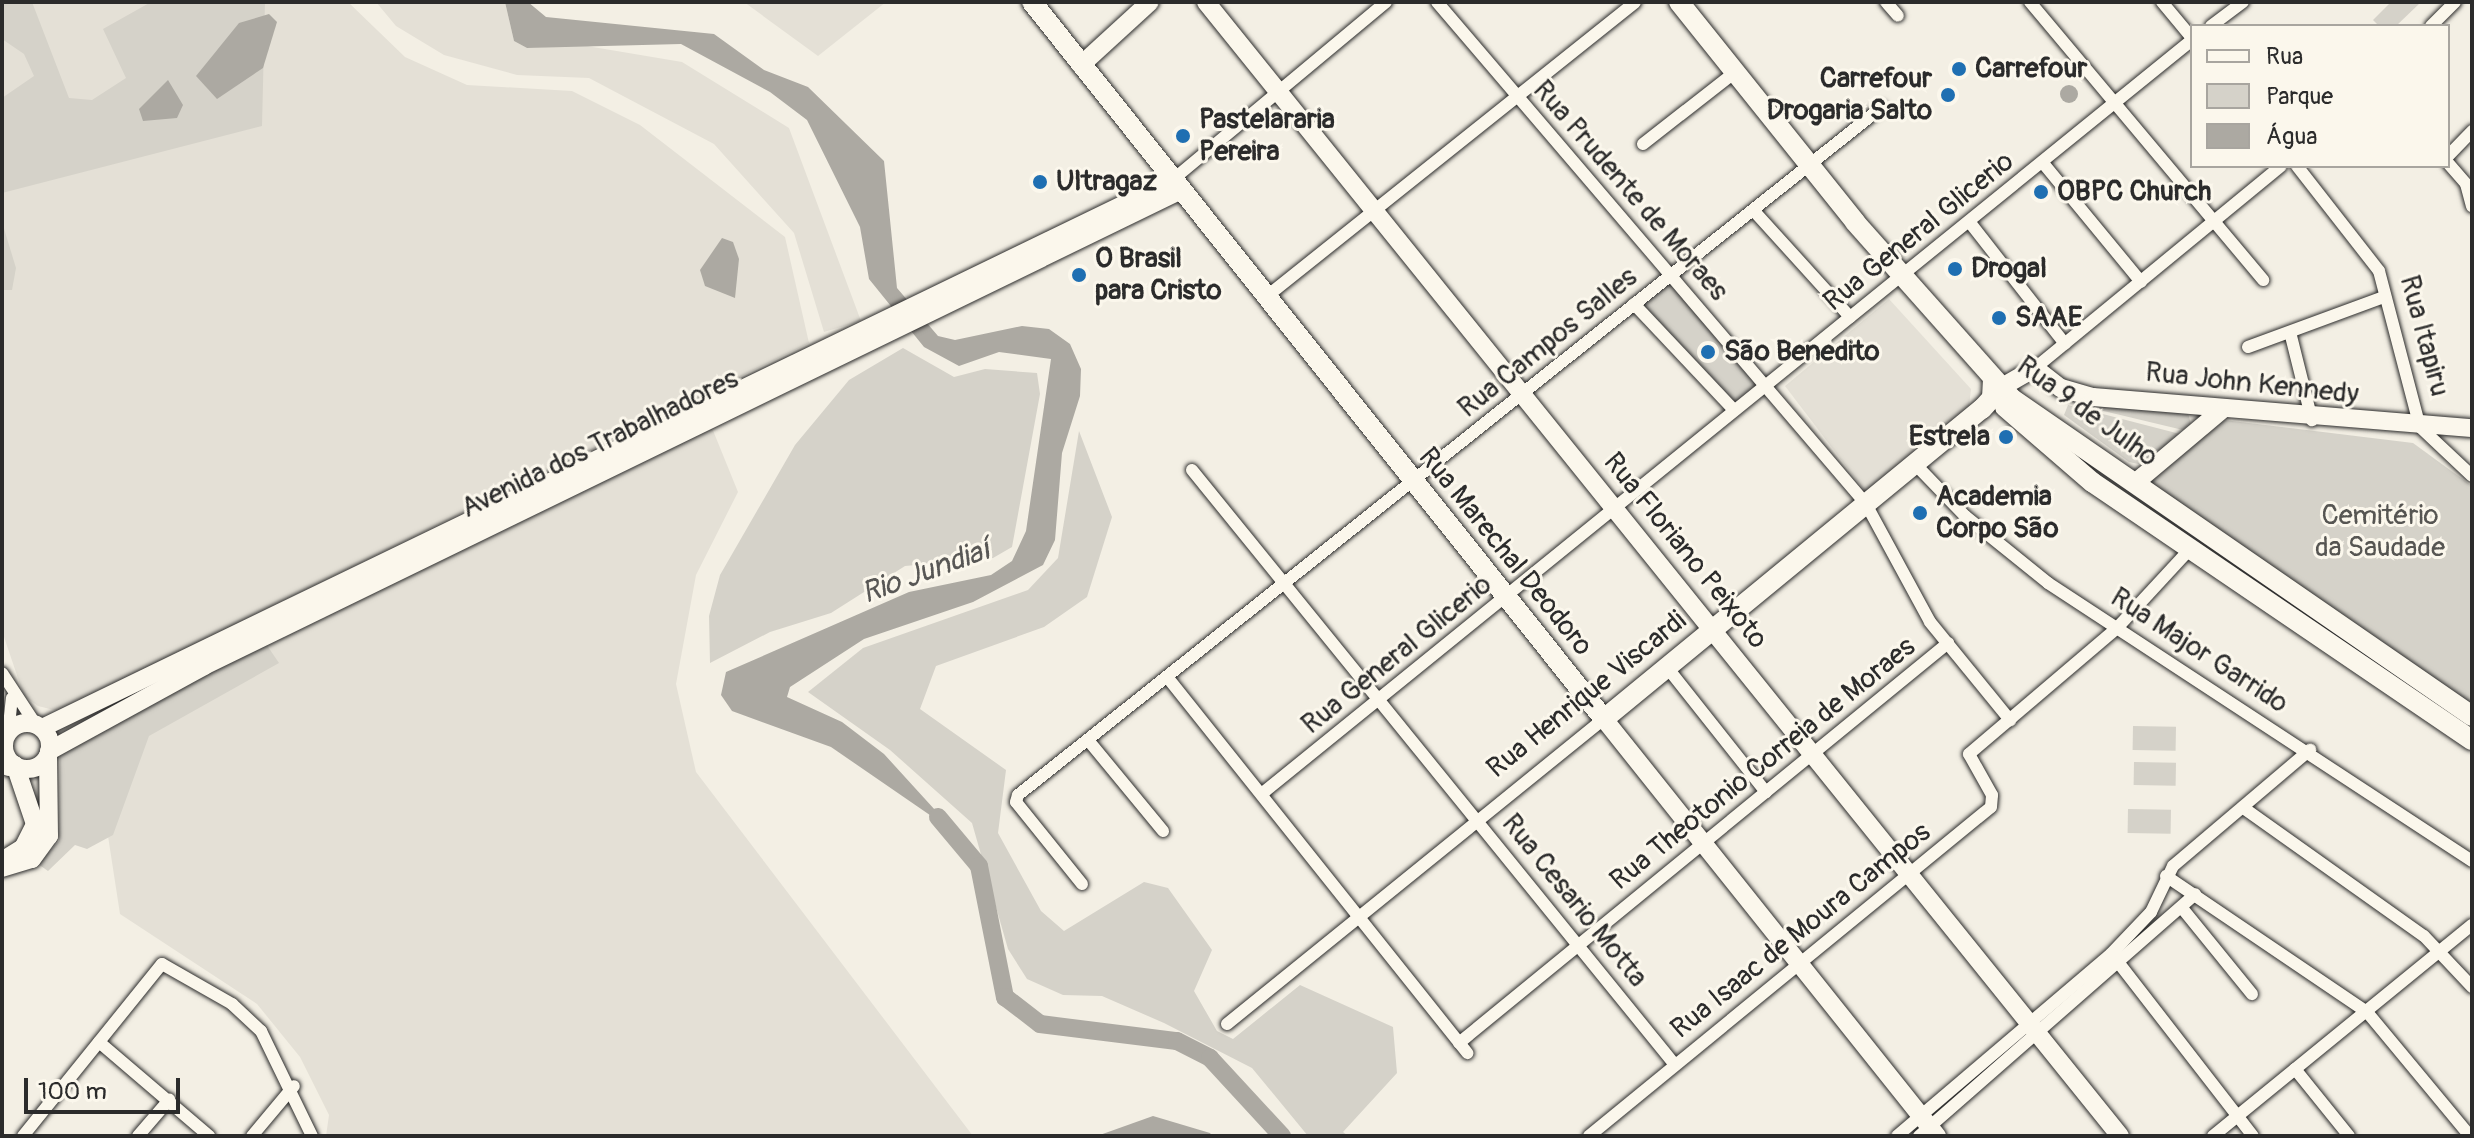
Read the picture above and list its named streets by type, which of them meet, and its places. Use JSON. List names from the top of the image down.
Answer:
{
  "streets": {
    "main road": ["Rua 9 de Julho", "Rua Marechal Deodoro", "Rua Henrique Viscardi"],
    "street": [
      "Rua Prudente de Moraes",
      "Rua General Glicerio",
      "Rua Itapiru",
      "Rua Campos Salles",
      "Rua John Kennedy",
      "Avenida dos Trabalhadores",
      "Rua Floriano Peixoto",
      "Rua Major Garrido",
      "Rua Theotonio Correia de Moraes",
      "Rua Cesario Motta",
      "Rua Isaac de Moura Campos"
    ]
  },
  "crossings": [
    ["Rua Prudente de Moraes", "Rua General Glicerio"],
    ["Rua Prudente de Moraes", "Rua Campos Salles"],
    ["Rua Prudente de Moraes", "Rua Henrique Viscardi"],
    ["Rua Prudente de Moraes", "Rua Theotonio Correia de Moraes"],
    ["Rua Prudente de Moraes", "Rua Isaac de Moura Campos"],
    ["Rua General Glicerio", "Rua 9 de Julho"],
    ["Rua General Glicerio", "Rua Floriano Peixoto"],
    ["Rua General Glicerio", "Rua Marechal Deodoro"],
    ["Rua General Glicerio", "Rua Cesario Motta"],
    ["Rua Itapiru", "Rua John Kennedy"],
    ["Rua Campos Salles", "Rua 9 de Julho"],
    ["Rua Campos Salles", "Rua Floriano Peixoto"],
    ["Rua Campos Salles", "Rua Marechal Deodoro"],
    ["Rua Campos Salles", "Rua Cesario Motta"],
    ["Rua 9 de Julho", "Rua Henrique Viscardi"],
    ["Avenida dos Trabalhadores", "Rua Marechal Deodoro"],
    ["Rua Floriano Peixoto", "Rua Henrique Viscardi"],
    ["Rua Floriano Peixoto", "Rua Theotonio Correia de Moraes"],
    ["Rua Floriano Peixoto", "Rua Isaac de Moura Campos"],
    ["Rua Marechal Deodoro", "Rua Henrique Viscardi"],
    ["Rua Marechal Deodoro", "Rua Theotonio Correia de Moraes"],
    ["Rua Marechal Deodoro", "Rua Isaac de Moura Campos"],
    ["Rua Major Garrido", "Rua Henrique Viscardi"],
    ["Rua Henrique Viscardi", "Rua Theotonio Correia de Moraes"],
    ["Rua Henrique Viscardi", "Rua Cesario Motta"],
    ["Rua Theotonio Correia de Moraes", "Rua Cesario Motta"],
    ["Rua Cesario Motta", "Rua Isaac de Moura Campos"]
  ],
  "water": ["Rio Jundiaí"],
  "parks": ["Cemitério da Saudade"],
  "places": [
    "Carrefour",
    "Carrefour Drogaria Salto",
    "Pastelararia Pereira",
    "Ultragaz",
    "OBPC Church",
    "Drogal",
    "O Brasil para Cristo",
    "SAAE",
    "São Benedito",
    "Estrela",
    "Academia Corpo São"
  ],
  "legend": ["Rua", "Parque", "Água"],
  "scale_bar": "100 m"
}
